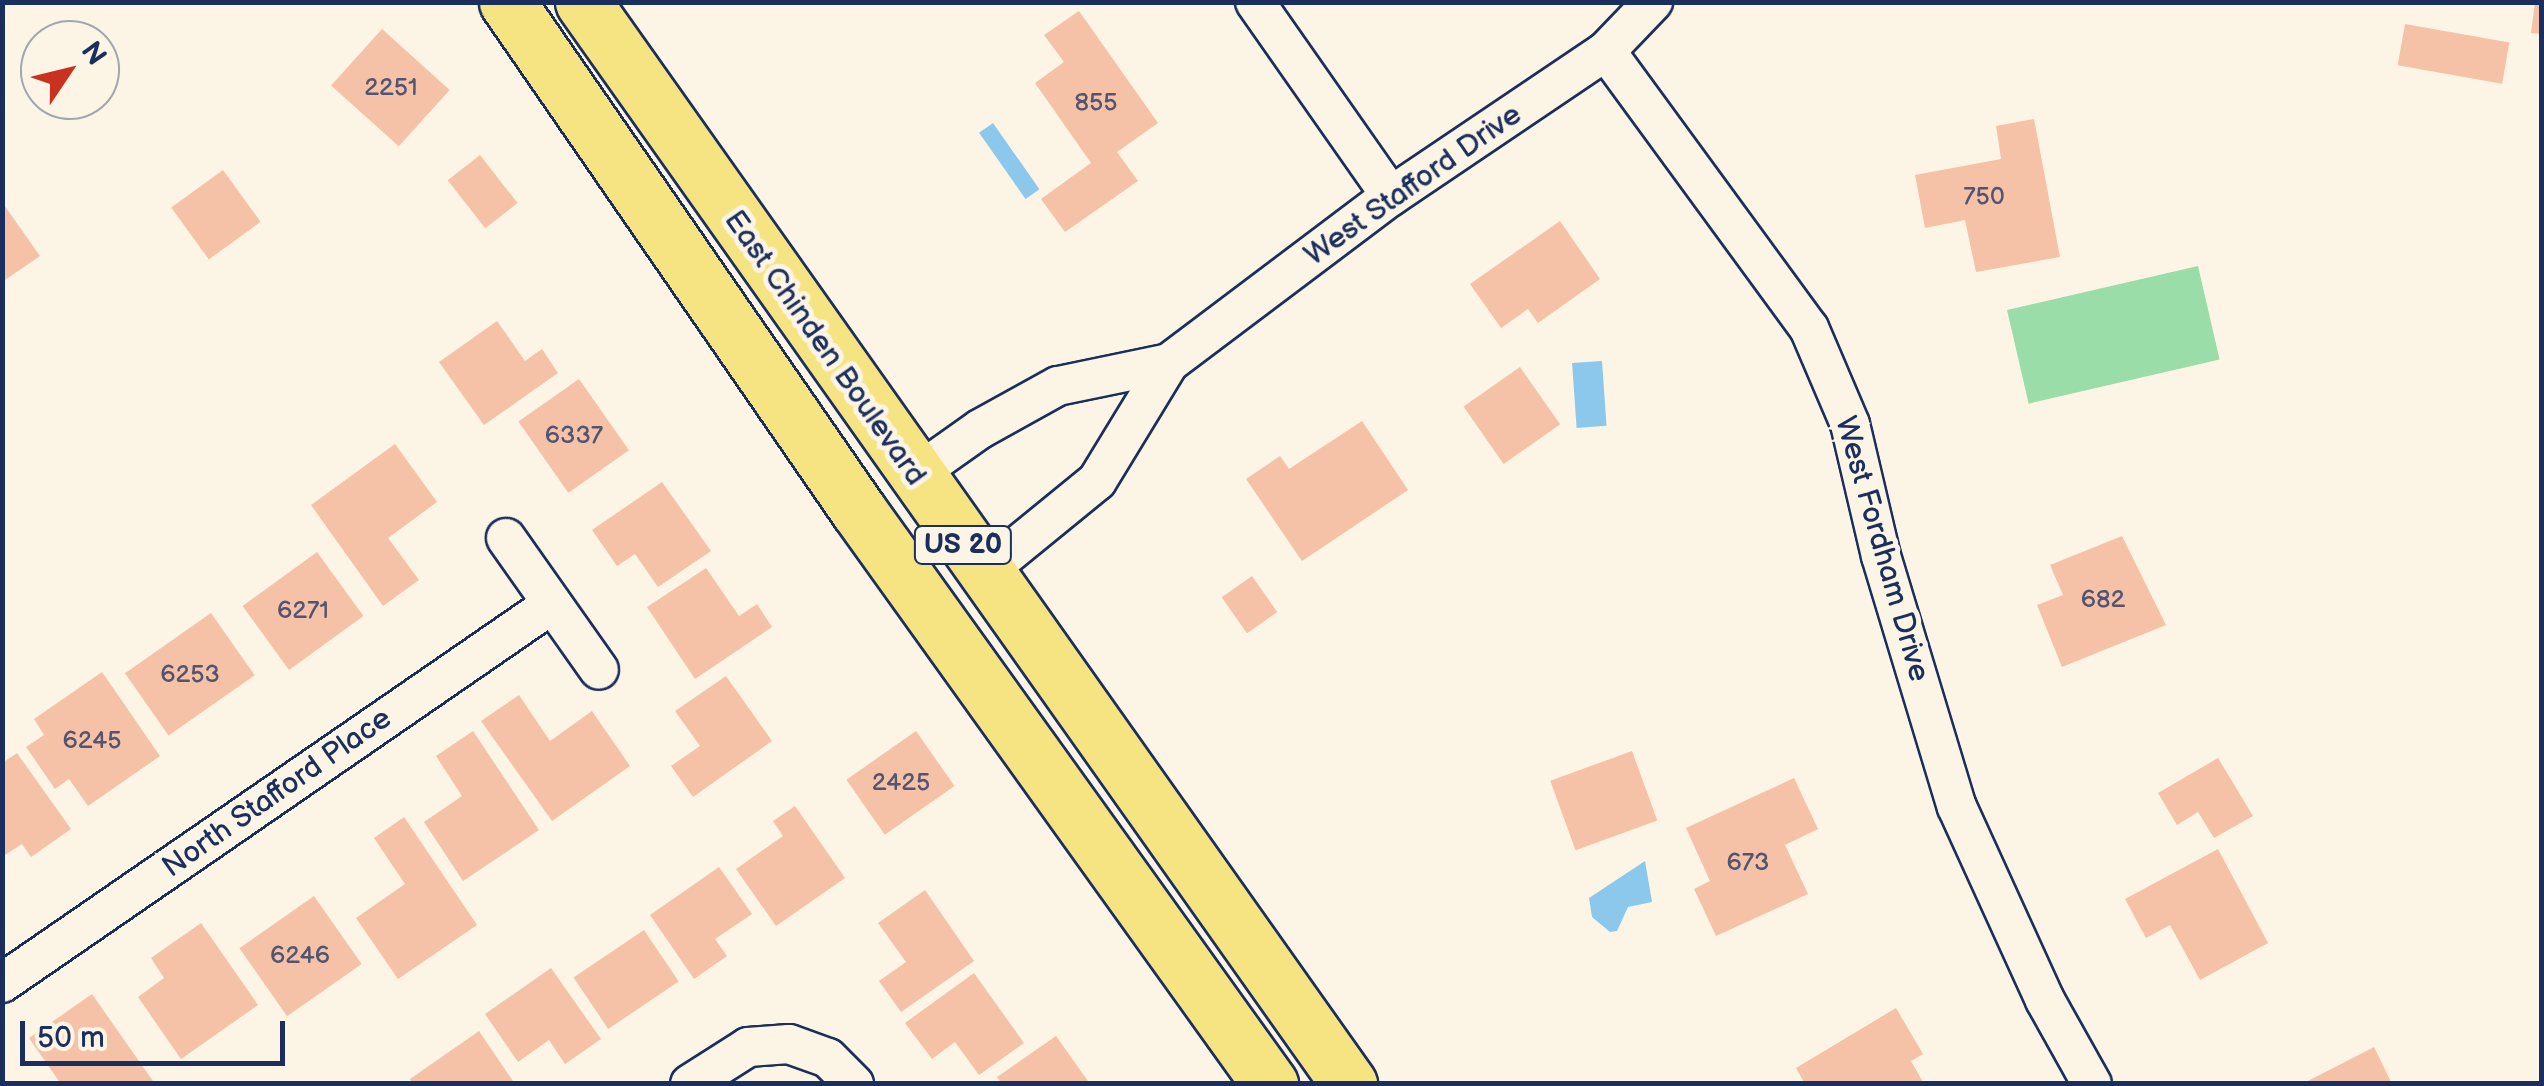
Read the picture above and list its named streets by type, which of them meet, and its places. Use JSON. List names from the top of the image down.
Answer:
{
  "streets": {
    "main road": ["East Chinden Boulevard", "US 20"],
    "street": ["West Stafford Drive", "West Fordham Drive", "North Stafford Place"]
  },
  "crossings": [
    ["West Stafford Drive", "East Chinden Boulevard"],
    ["West Stafford Drive", "West Fordham Drive"]
  ],
  "house_numbers": [
    "2251",
    "855",
    "750",
    "6337",
    "682",
    "6271",
    "6253",
    "6245",
    "2425",
    "673",
    "6246"
  ],
  "scale_bar": "50 m",
  "north": "top right"
}
